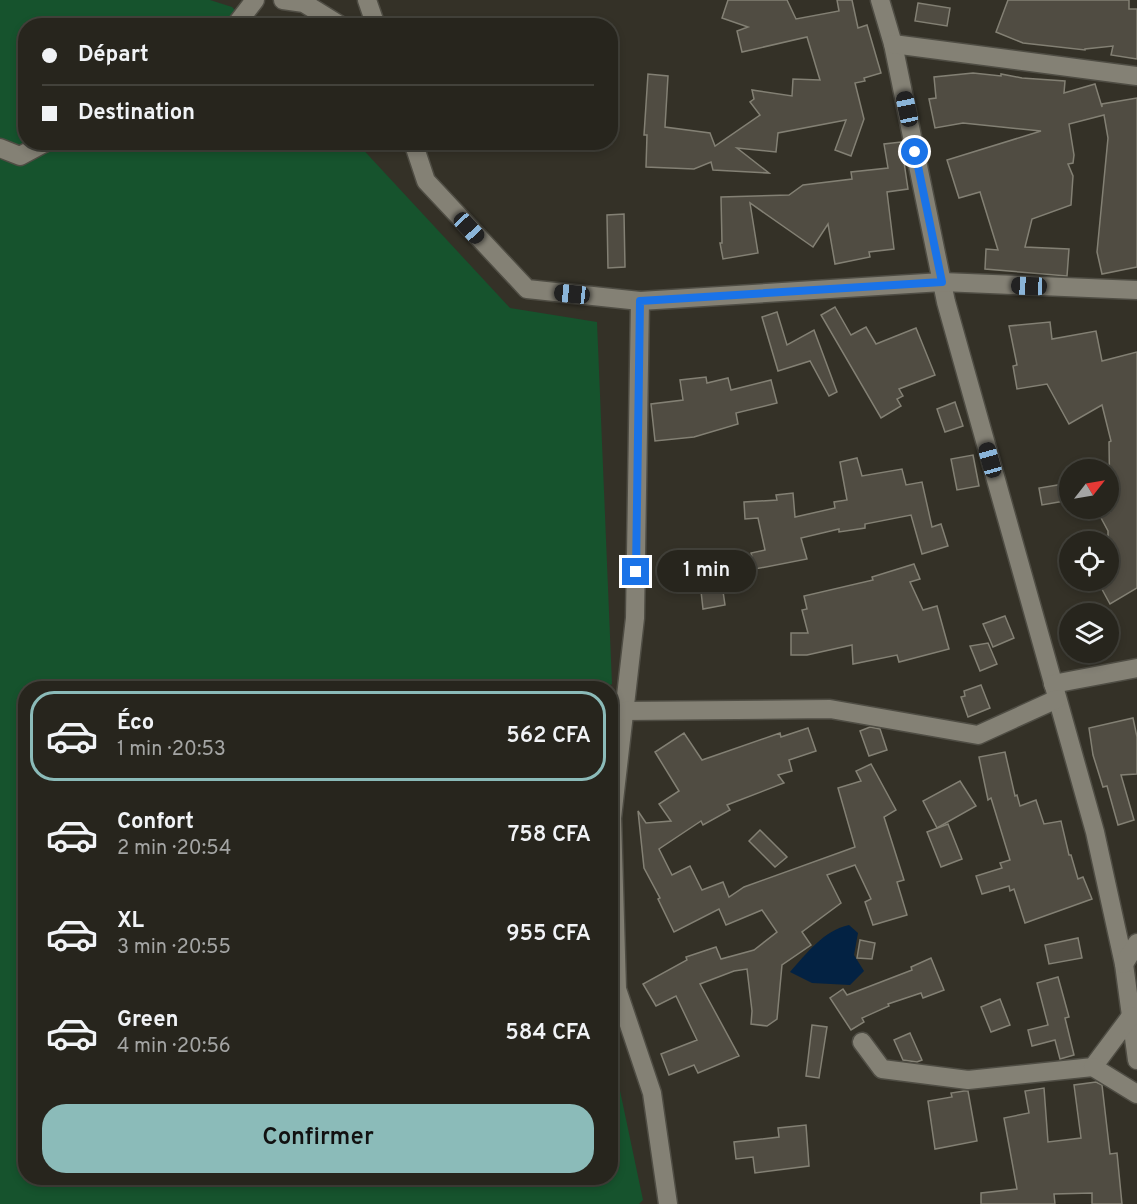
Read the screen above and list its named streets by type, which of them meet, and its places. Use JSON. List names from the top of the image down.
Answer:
{
  "north": "top right",
  "page": {
    "banner": ["Départ", "Destination"],
    "bubble": "1 min",
    "list": [
      {
        "name": "Éco",
        "note": "1 min · 20:53",
        "value": "562 CFA"
      },
      {
        "name": "Confort",
        "note": "2 min · 20:54",
        "value": "758 CFA"
      },
      {
        "name": "XL",
        "note": "3 min · 20:55",
        "value": "955 CFA"
      },
      {
        "name": "Green",
        "note": "4 min · 20:56",
        "value": "584 CFA"
      }
    ],
    "buttons": "Confirmer"
  }
}
